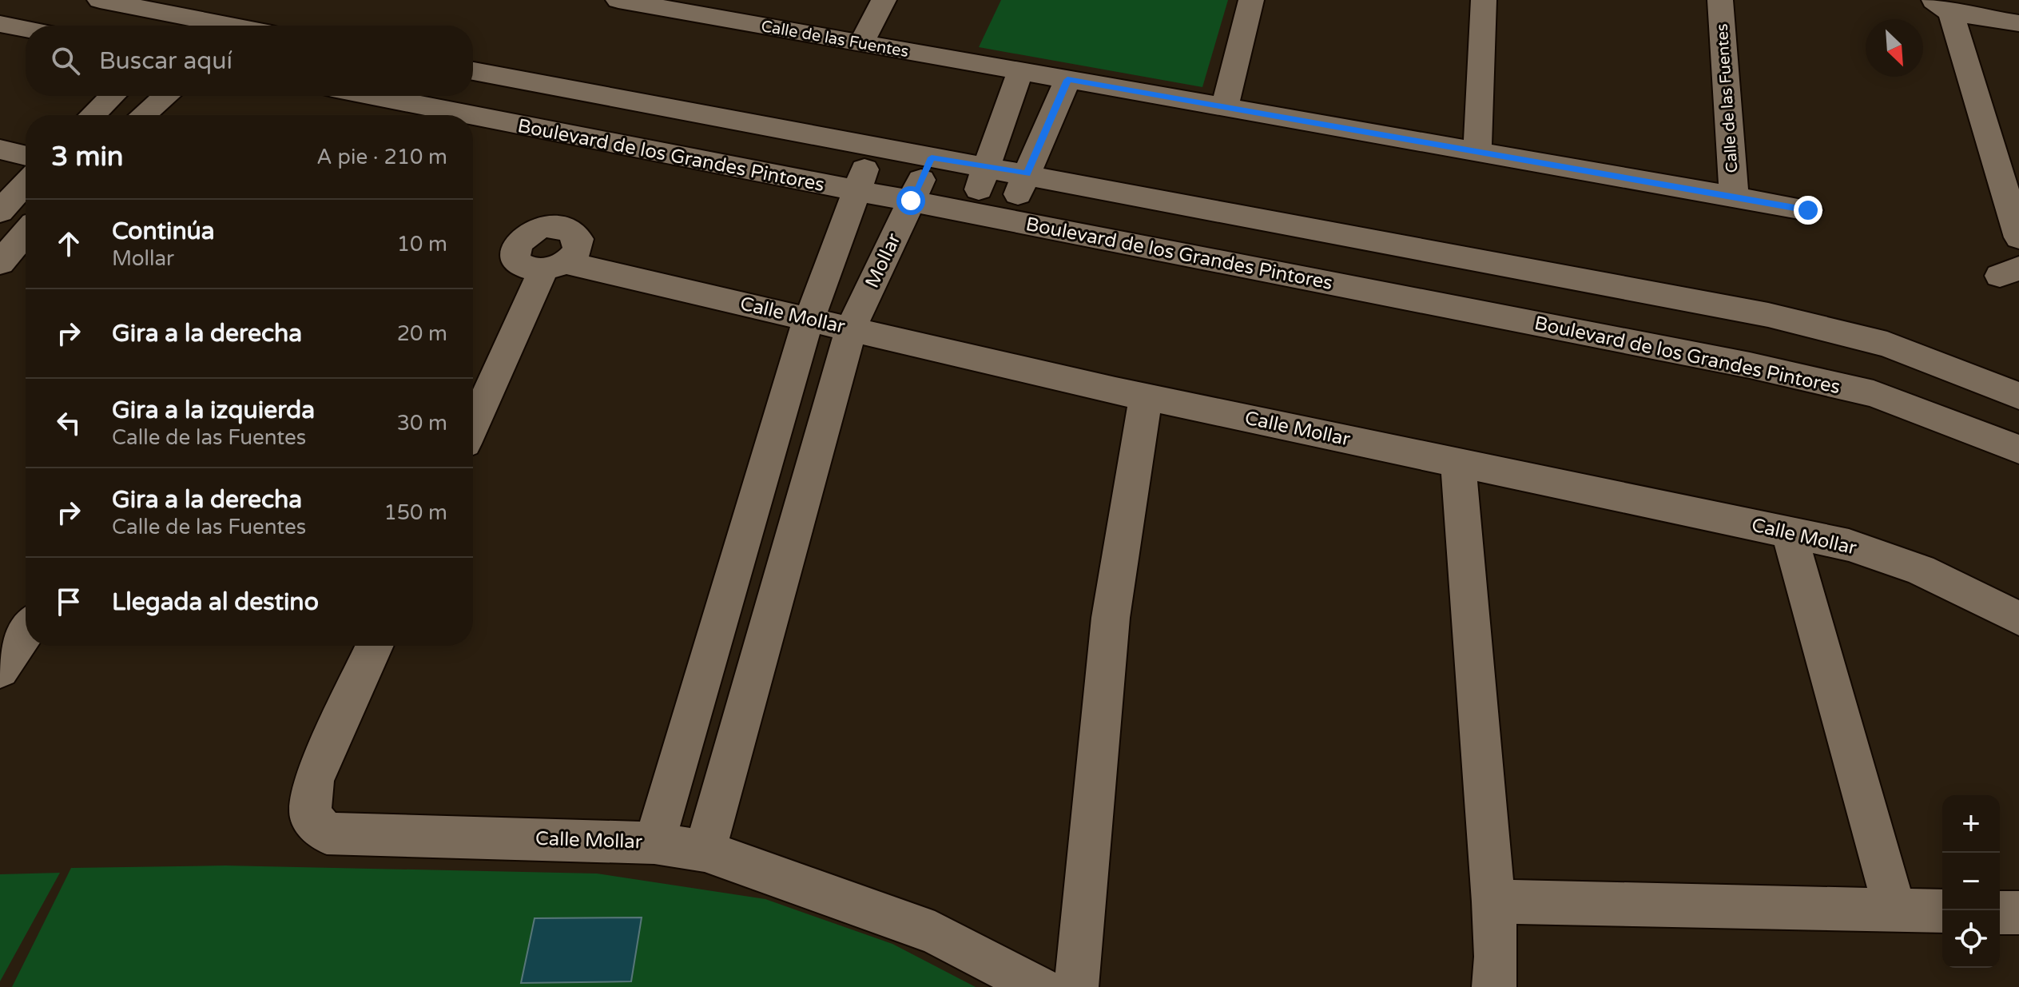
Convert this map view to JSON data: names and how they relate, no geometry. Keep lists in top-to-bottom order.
{
  "streets": {
    "street": [
      "Calle de las Fuentes",
      "Boulevard de los Grandes Pintores",
      "Mollar",
      "Calle Mollar"
    ]
  },
  "crossings": [
    ["Boulevard de los Grandes Pintores", "Mollar"],
    ["Mollar", "Calle Mollar"]
  ],
  "north": "bottom right",
  "page": {
    "search": "Buscar aquí",
    "heading": ["3 min", "A pie · 210 m"],
    "list": [
      ["Continúa", "Mollar", "10 m"],
      ["Gira a la derecha", "20 m"],
      ["Gira a la izquierda", "Calle de las Fuentes", "30 m"],
      ["Gira a la derecha", "Calle de las Fuentes", "150 m"],
      "Llegada al destino"
    ],
    "map_buttons": ["+", "−"]
  }
}
